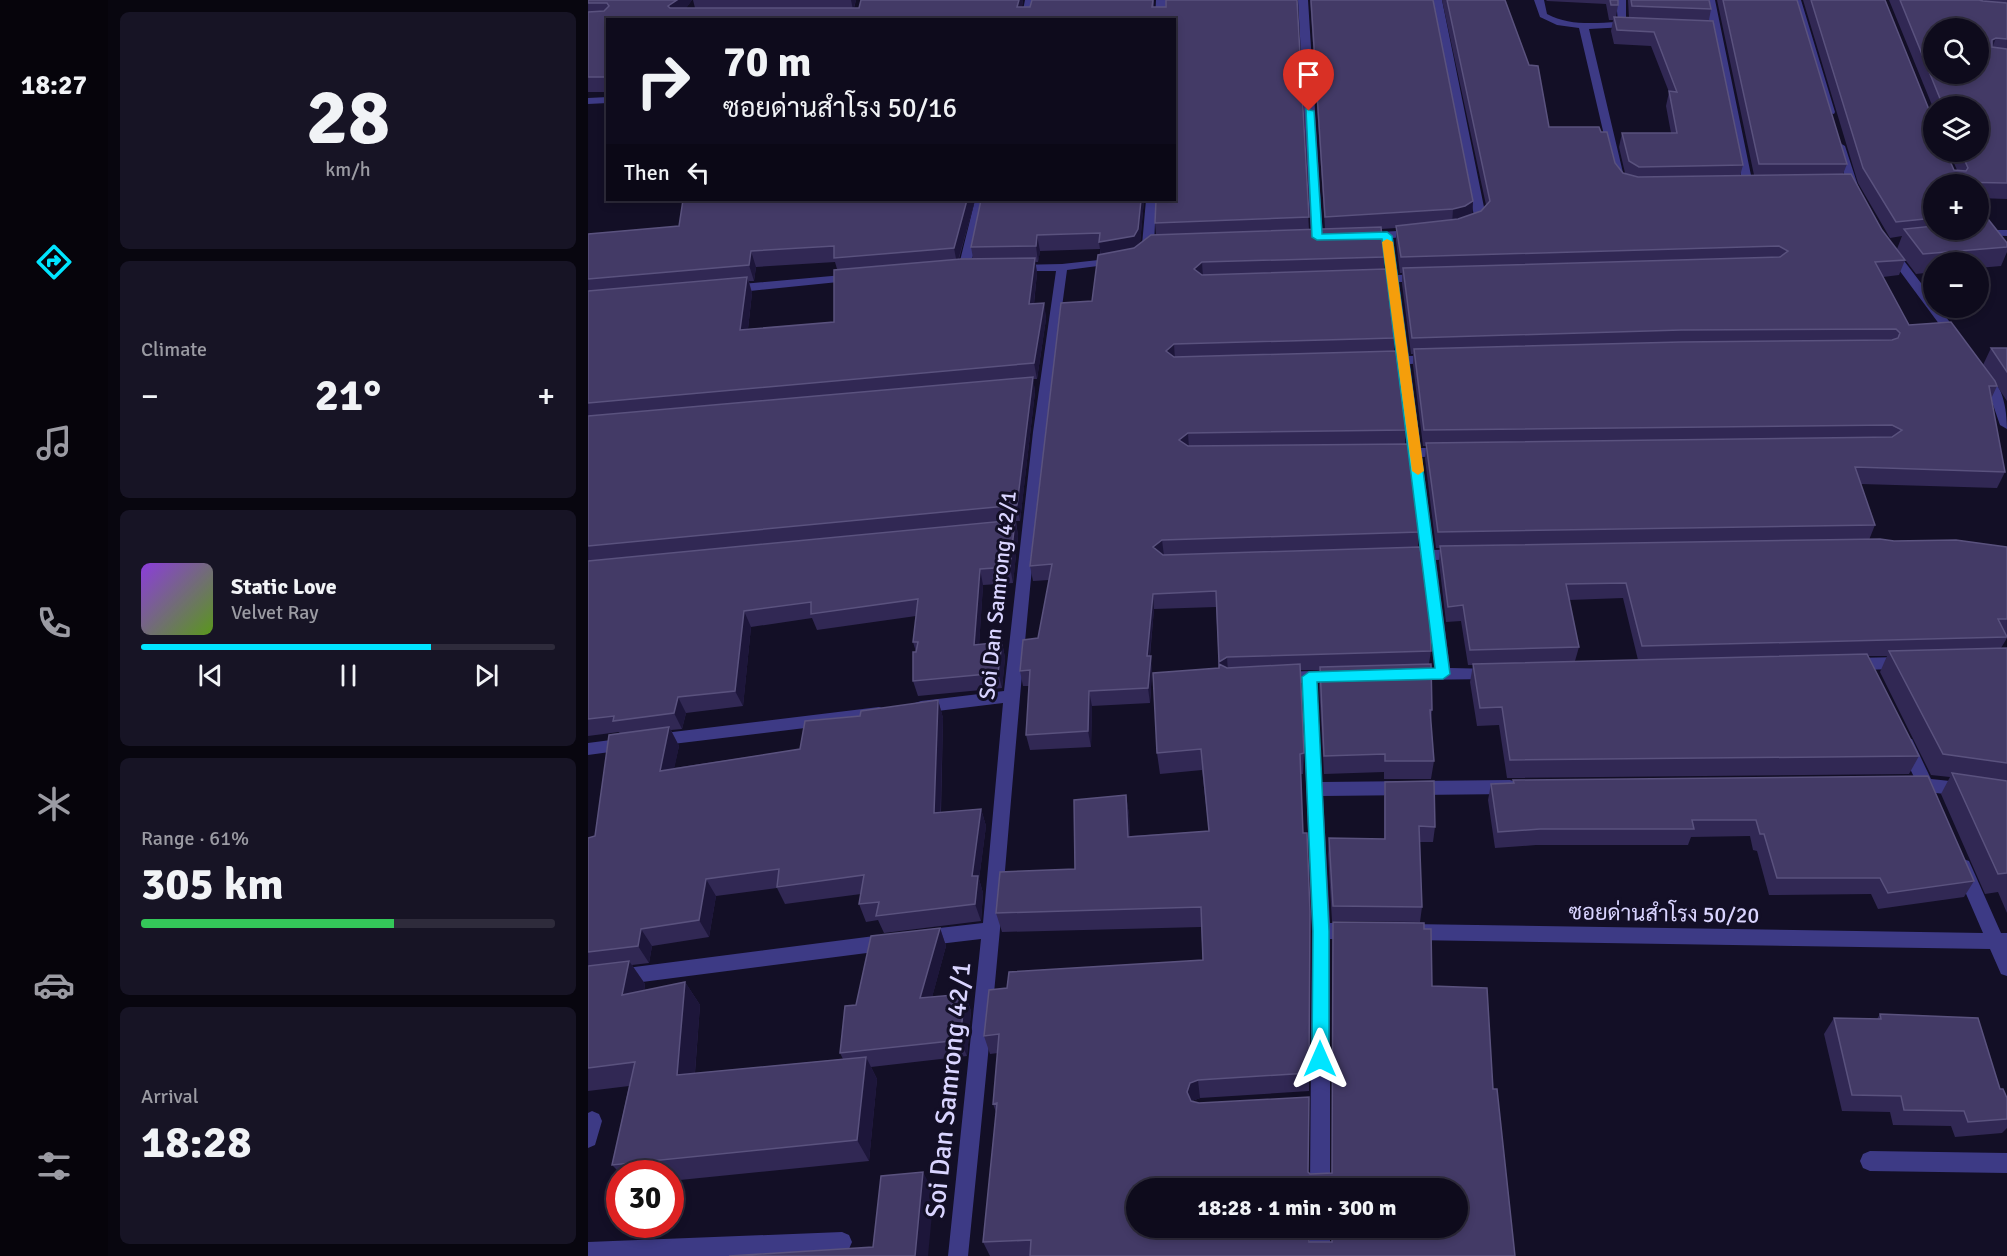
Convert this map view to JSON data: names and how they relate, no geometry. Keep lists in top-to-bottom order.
{
  "streets": {
    "street": ["Soi Dan Samrong 42/1", "ซอยด่านสำโรง 50/20"]
  },
  "page": {
    "tabs": "18:27",
    "tile": [
      ["28", "km/h"],
      "Climate",
      ["Range · 61%", "305 km"],
      ["Arrival", "18:28"]
    ],
    "map_buttons": ["+", "−"],
    "turn": ["70 m", "ซอยด่านสำโรง 50/16"],
    "then": "Then",
    "heat": ["−", "21°", "+"],
    "song": ["Static Love", "Velvet Ray"],
    "limit": "30",
    "trip": "18:28 · 1 min · 300 m"
  }
}
